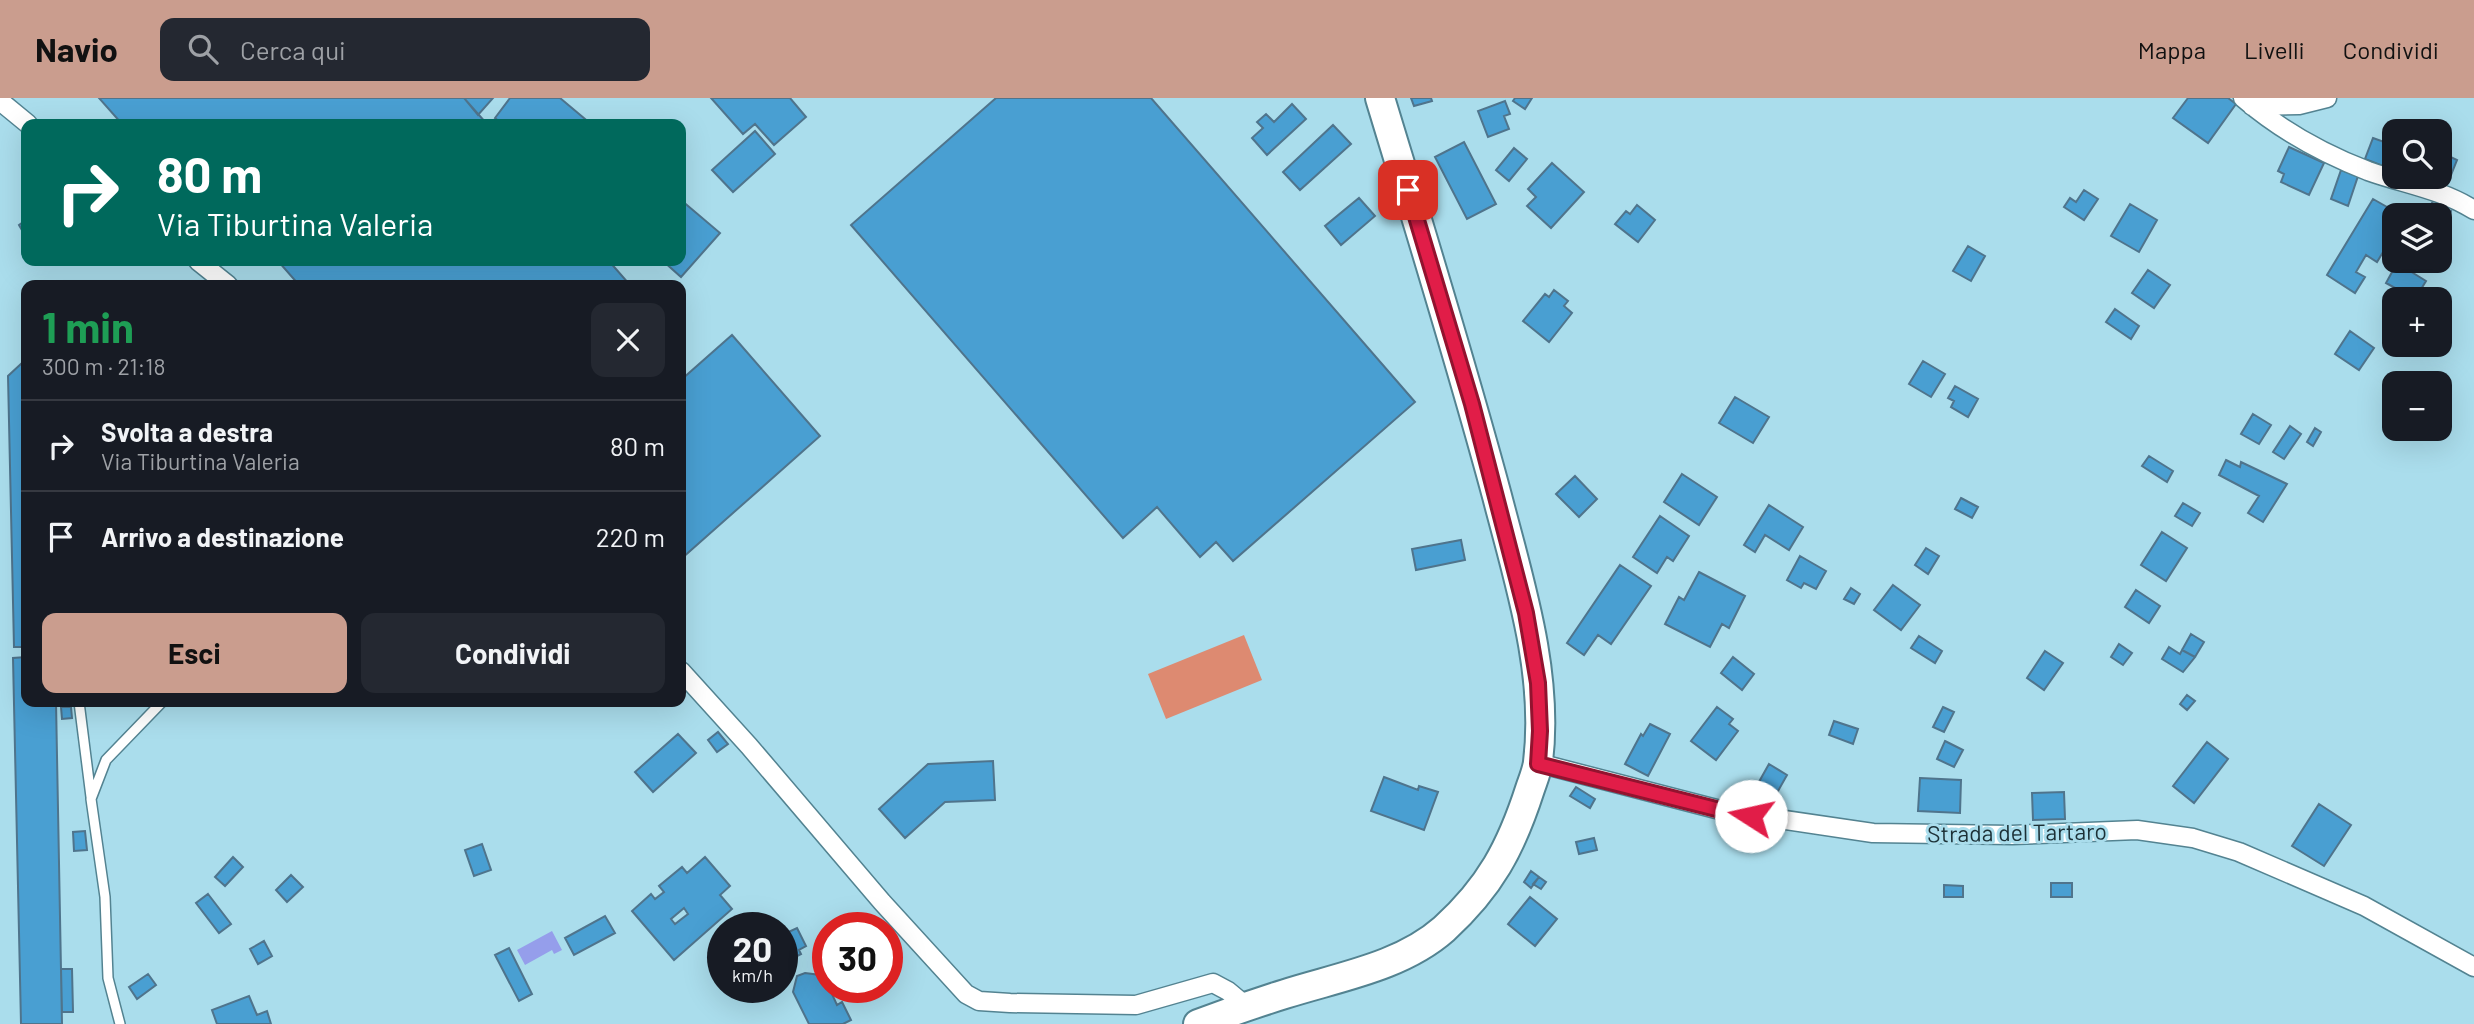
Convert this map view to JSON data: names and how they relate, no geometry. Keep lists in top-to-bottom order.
{
  "streets": {
    "street": ["Strada del Tartaro"]
  },
  "page": {
    "header": "Navio",
    "search": "Cerca qui",
    "nav": ["Mappa", "Livelli", "Condividi"],
    "map_buttons": ["+", "−"],
    "turn": ["80 m", "Via Tiburtina Valeria"],
    "heading": ["1 min", "300 m · 21:18"],
    "list": [
      {
        "name": "Svolta a destra",
        "note": "Via Tiburtina Valeria",
        "value": "80 m"
      },
      {
        "name": "Arrivo a destinazione",
        "value": "220 m"
      }
    ],
    "buttons": ["Esci", "Condividi"],
    "speed": "20 km/h",
    "limit": "30"
  }
}
